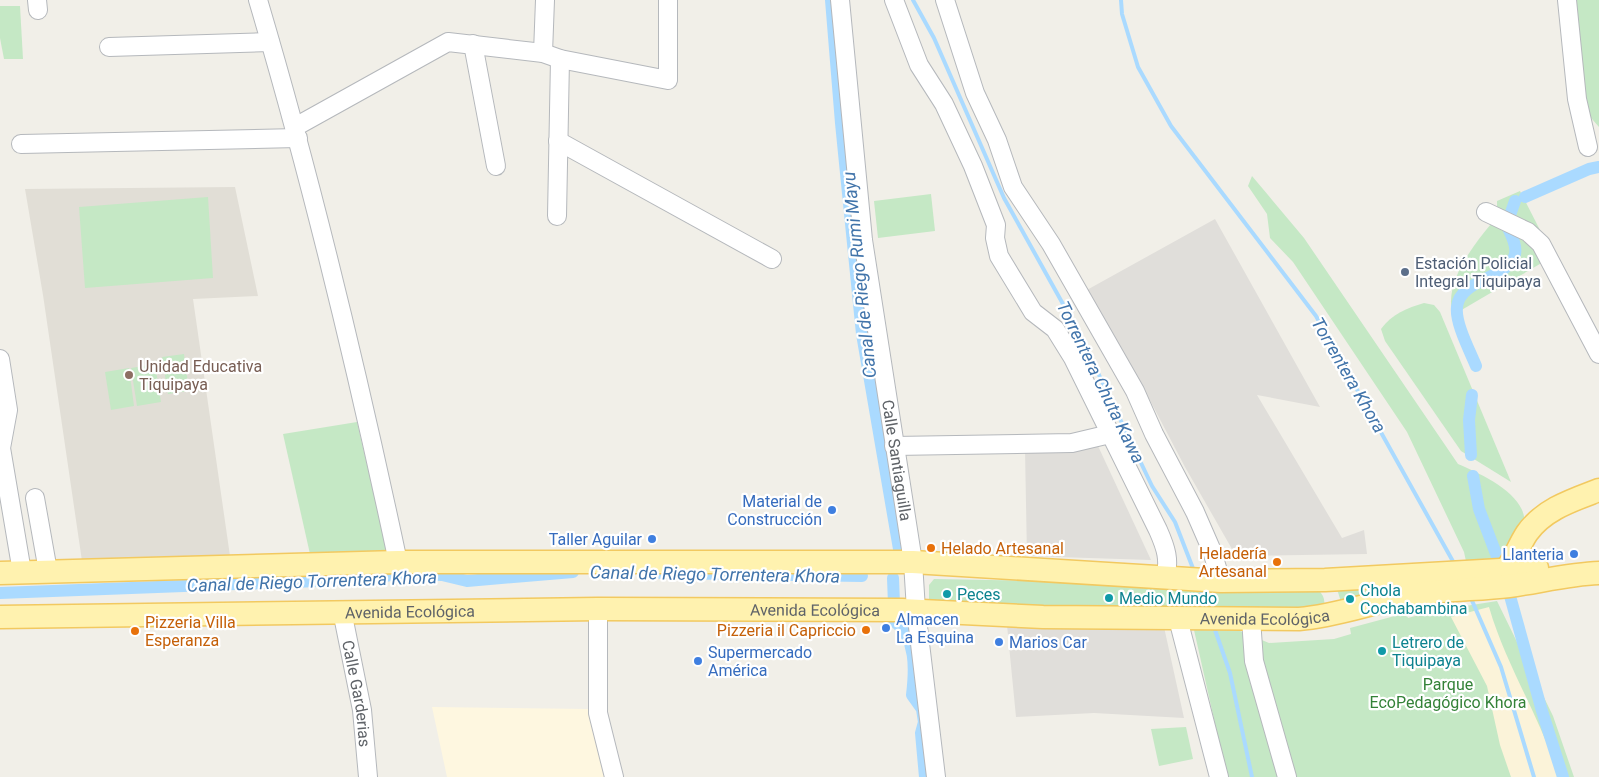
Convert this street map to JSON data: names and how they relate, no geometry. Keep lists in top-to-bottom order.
{
  "streets": {
    "main road": ["Avenida Ecológica"],
    "street": ["Calle Santiaguilla", "Calle Garderias"]
  },
  "crossings": [
    ["Calle Santiaguilla", "Avenida Ecológica"],
    ["Avenida Ecológica", "Calle Garderias"]
  ],
  "water": [
    "Canal de Riego Rumi Mayu",
    "Torrentera Khora",
    "Torrentera Chuta Kawa",
    "Canal de Riego Torrentera Khora"
  ],
  "parks": ["Parque EcoPedagógico Khora"],
  "places": [
    "Estación Policial Integral Tiquipaya",
    "Unidad Educativa Tiquipaya",
    "Material de Construcción",
    "Taller Aguilar",
    "Helado Artesanal",
    "Llanteria",
    "Heladería Artesanal",
    "Peces",
    "Medio Mundo",
    "Chola Cochabambina",
    "Almacen La Esquina",
    "Pizzeria il Capriccio",
    "Pizzeria Villa Esperanza",
    "Marios Car",
    "Letrero de Tiquipaya",
    "Supermercado América"
  ]
}
